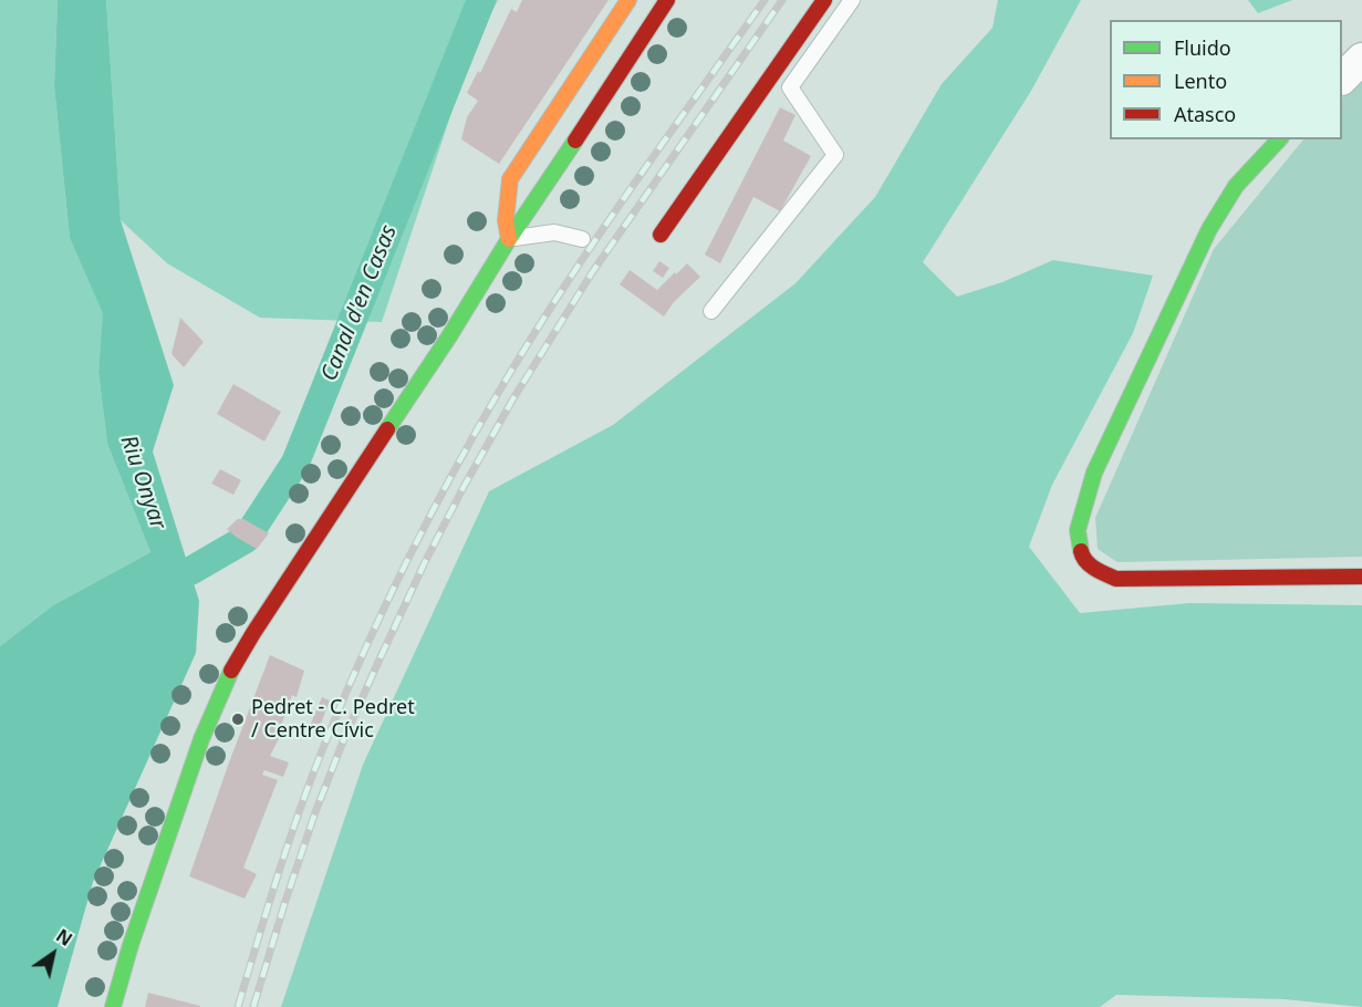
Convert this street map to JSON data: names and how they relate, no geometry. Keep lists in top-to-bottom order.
{
  "water": ["Canal d'en Casas", "Riu Onyar"],
  "places": ["Pedret - C. Pedret / Centre Cívic"],
  "legend": ["Fluido", "Lento", "Atasco"],
  "north": "top right"
}
